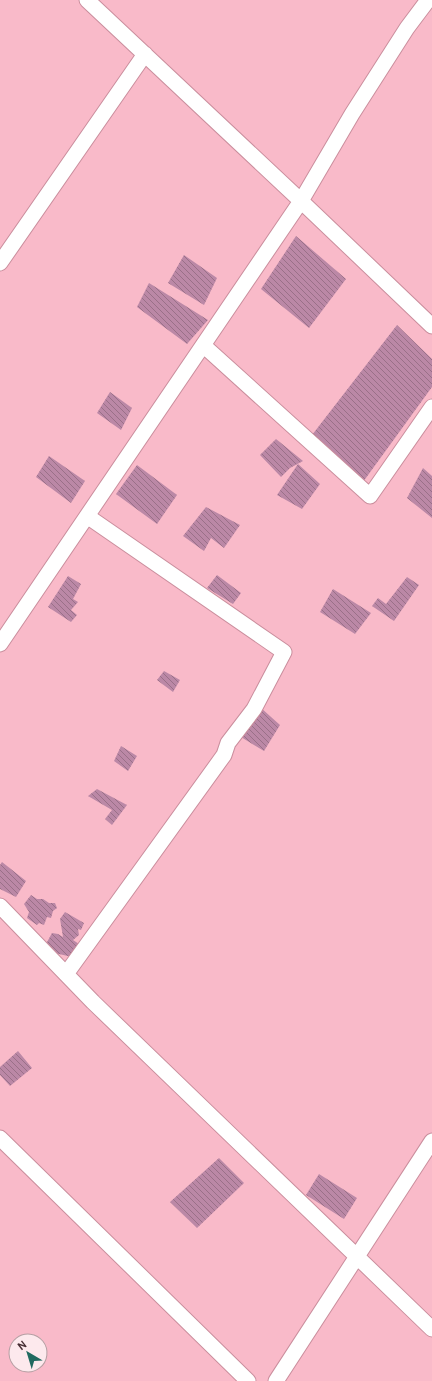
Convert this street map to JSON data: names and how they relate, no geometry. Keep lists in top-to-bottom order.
{
  "north": "top left"
}
